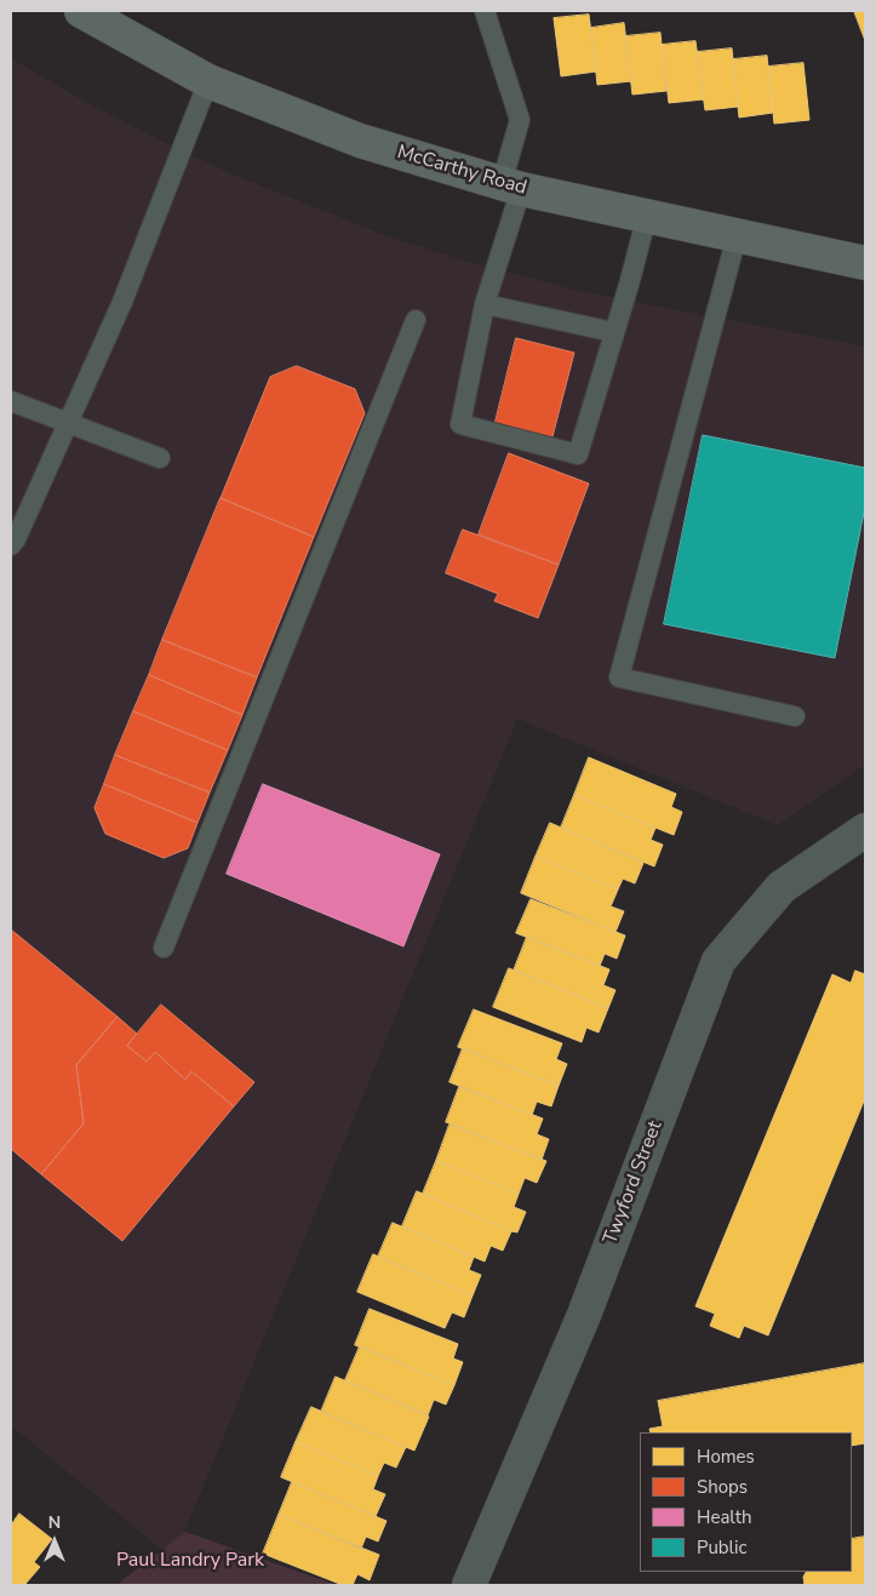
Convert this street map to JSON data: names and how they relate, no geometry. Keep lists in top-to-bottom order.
{
  "streets": {
    "street": ["McCarthy Road", "Twyford Street"]
  },
  "parks": ["Paul Landry Park"],
  "legend": [
    "Homes",
    "Shops",
    "Health",
    "Public"
  ],
  "north": "top"
}
